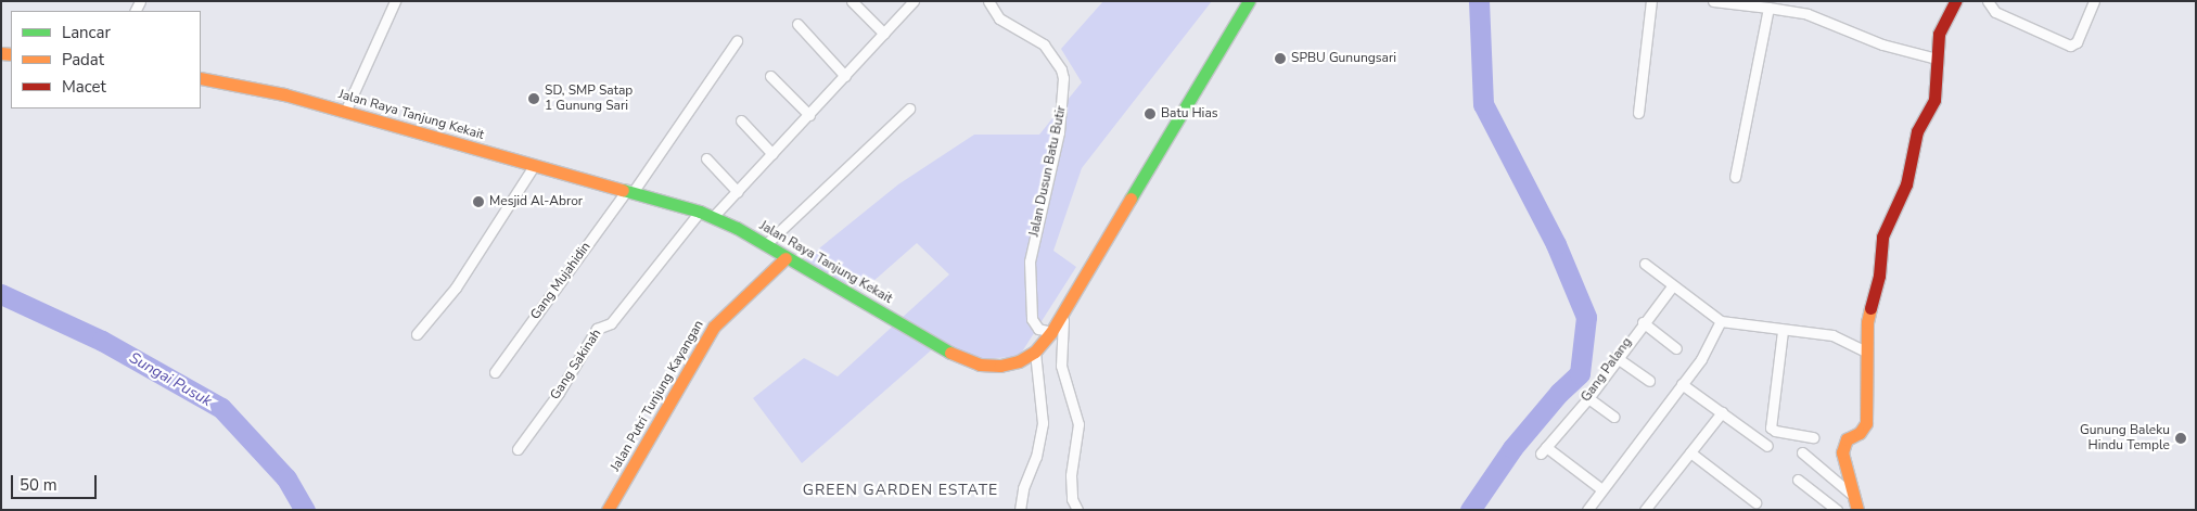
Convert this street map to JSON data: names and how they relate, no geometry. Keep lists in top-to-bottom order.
{
  "streets": {
    "main road": ["Jalan Raya Tanjung Kekait", "Jalan Putri Tunjung Kayangan"],
    "street": [
      "Jalan Dusun Batu Butir",
      "Gang Mujahidin",
      "Gang Sakinah",
      "Gang Palang"
    ]
  },
  "crossings": [
    ["Jalan Raya Tanjung Kekait", "Jalan Dusun Batu Butir"],
    ["Jalan Raya Tanjung Kekait", "Gang Mujahidin"],
    ["Jalan Raya Tanjung Kekait", "Gang Sakinah"],
    ["Jalan Raya Tanjung Kekait", "Jalan Putri Tunjung Kayangan"]
  ],
  "districts": ["GREEN GARDEN ESTATE"],
  "water": ["Sungai Pusuk"],
  "places": [
    "SPBU Gunungsari",
    "SD, SMP Satap 1 Gunung Sari",
    "Batu Hias",
    "Mesjid Al-Abror",
    "Gunung Baleku Hindu Temple"
  ],
  "legend": ["Lancar", "Padat", "Macet"],
  "scale_bar": "50 m"
}
